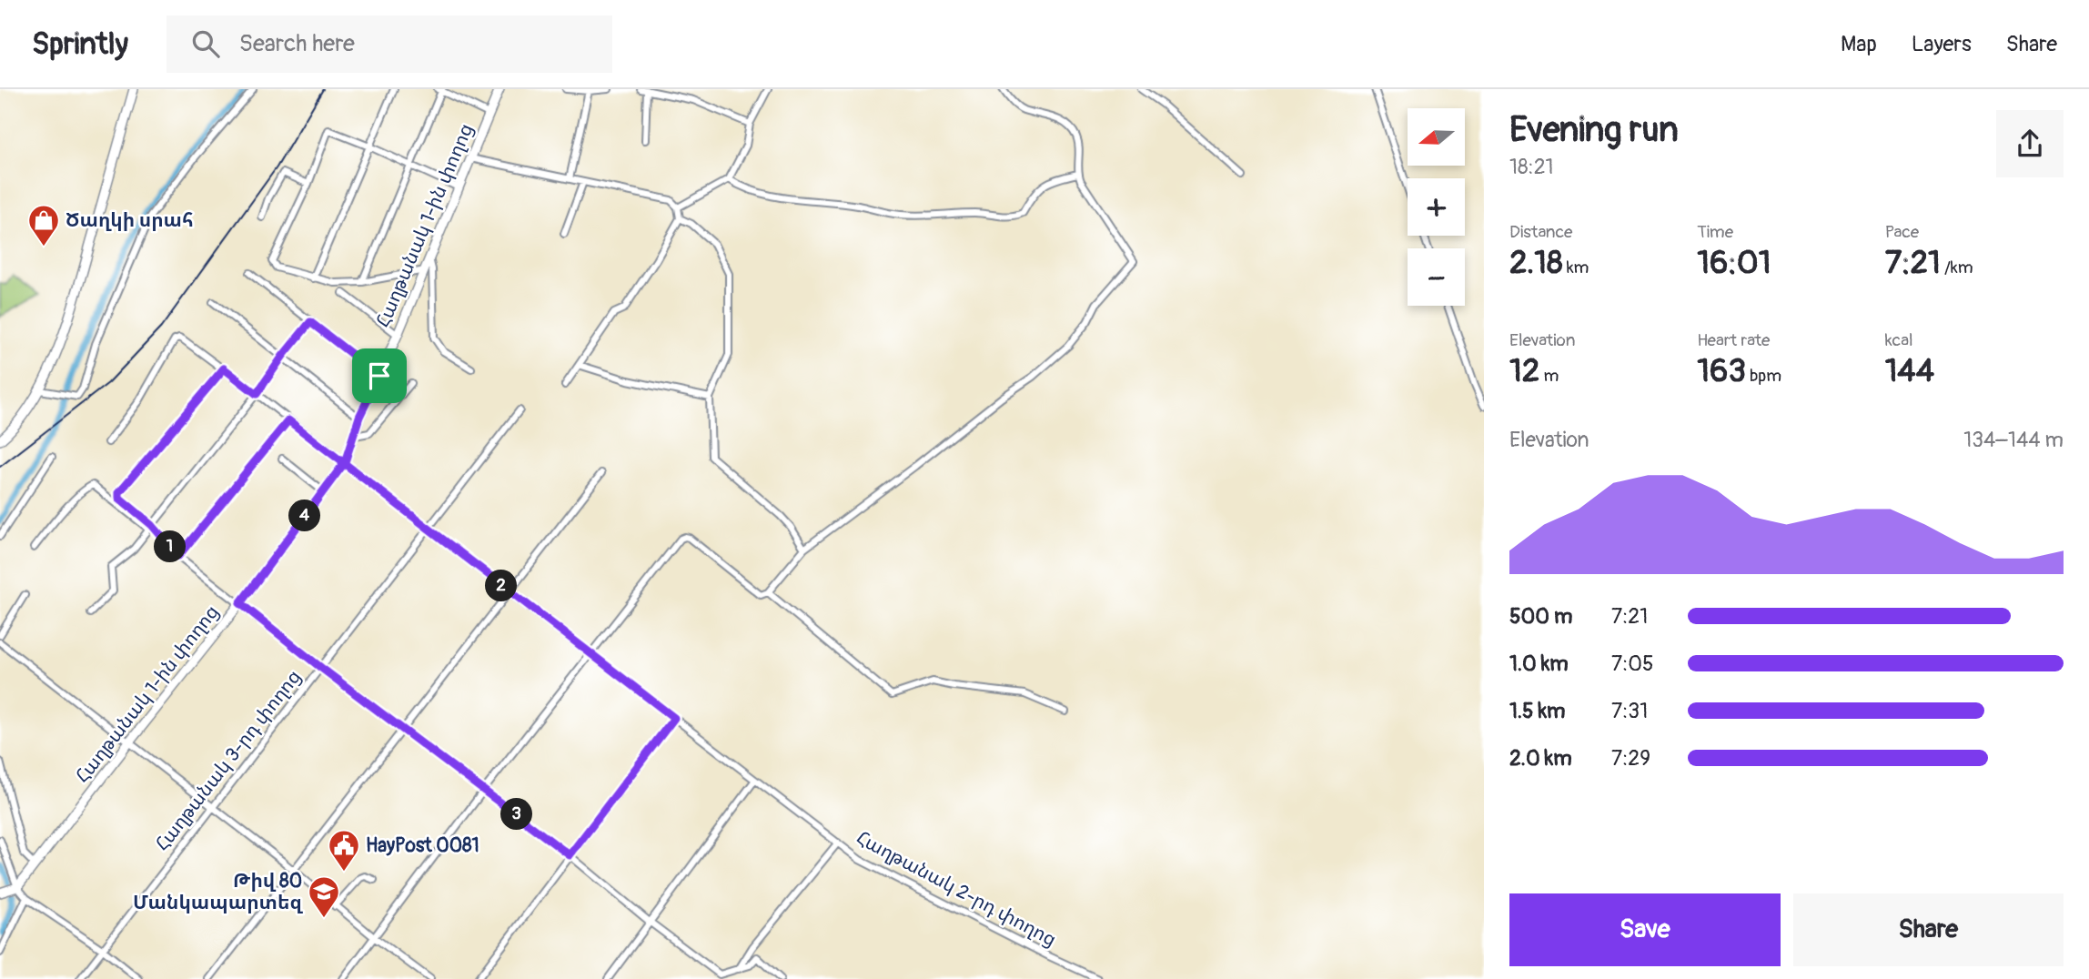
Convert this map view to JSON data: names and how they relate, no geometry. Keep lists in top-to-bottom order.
{
  "streets": {
    "main road": ["Հաղթանակ 1-ին փողոց"],
    "street": ["Հաղթանակ 3-րդ փողոց", "Հաղթանակ 2-րդ փողոց"]
  },
  "crossings": [
    ["Հաղթանակ 1-ին փողոց", "Հաղթանակ 2-րդ փողոց"],
    ["Հաղթանակ 3-րդ փողոց", "Հաղթանակ 2-րդ փողոց"]
  ],
  "places": {
    "shop": ["Ծաղկի սրահ"],
    "public building": ["HayPost 0081"],
    "school or university": ["Թիվ 80 Մանկապարտեզ"]
  },
  "north": "left",
  "page": {
    "header": "Sprintly",
    "search": "Search here",
    "nav": ["Map", "Layers", "Share"],
    "heading": ["Evening run", "18:21"],
    "map_buttons": ["+", "−"],
    "stats": [
      ["Distance", "2.18 km"],
      ["Time", "16:01"],
      ["Pace", "7:21 /km"],
      ["Elevation", "12 m"],
      ["Heart rate", "163 bpm"],
      ["kcal", "144"]
    ],
    "chart": ["Elevation", "134–144 m"],
    "pins": [
      "4",
      "1",
      "2",
      "3"
    ],
    "list": [
      {
        "name": "500 m",
        "note": "7:21"
      },
      {
        "name": "1.0 km",
        "note": "7:05"
      },
      {
        "name": "1.5 km",
        "note": "7:31"
      },
      {
        "name": "2.0 km",
        "note": "7:29"
      }
    ],
    "buttons": ["Save", "Share"]
  }
}
